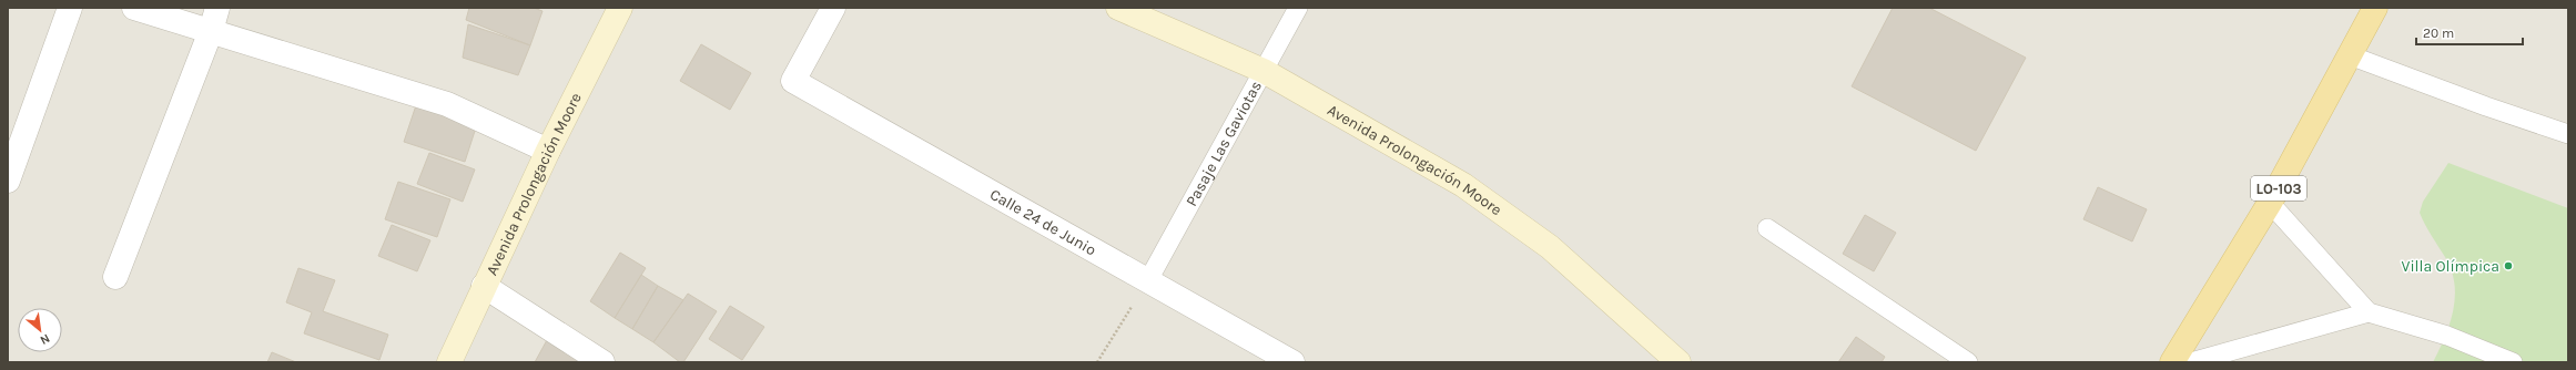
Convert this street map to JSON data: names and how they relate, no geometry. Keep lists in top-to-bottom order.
{
  "streets": {
    "main road": ["LO-103"],
    "street": ["Avenida Prolongación Moore", "Calle 24 de Junio"],
    "lane": ["Pasaje Las Gaviotas"]
  },
  "crossings": [
    ["Pasaje Las Gaviotas", "Avenida Prolongación Moore"],
    ["Pasaje Las Gaviotas", "Calle 24 de Junio"]
  ],
  "places": ["Villa Olímpica"],
  "scale_bar": "20 m",
  "north": "bottom right"
}
